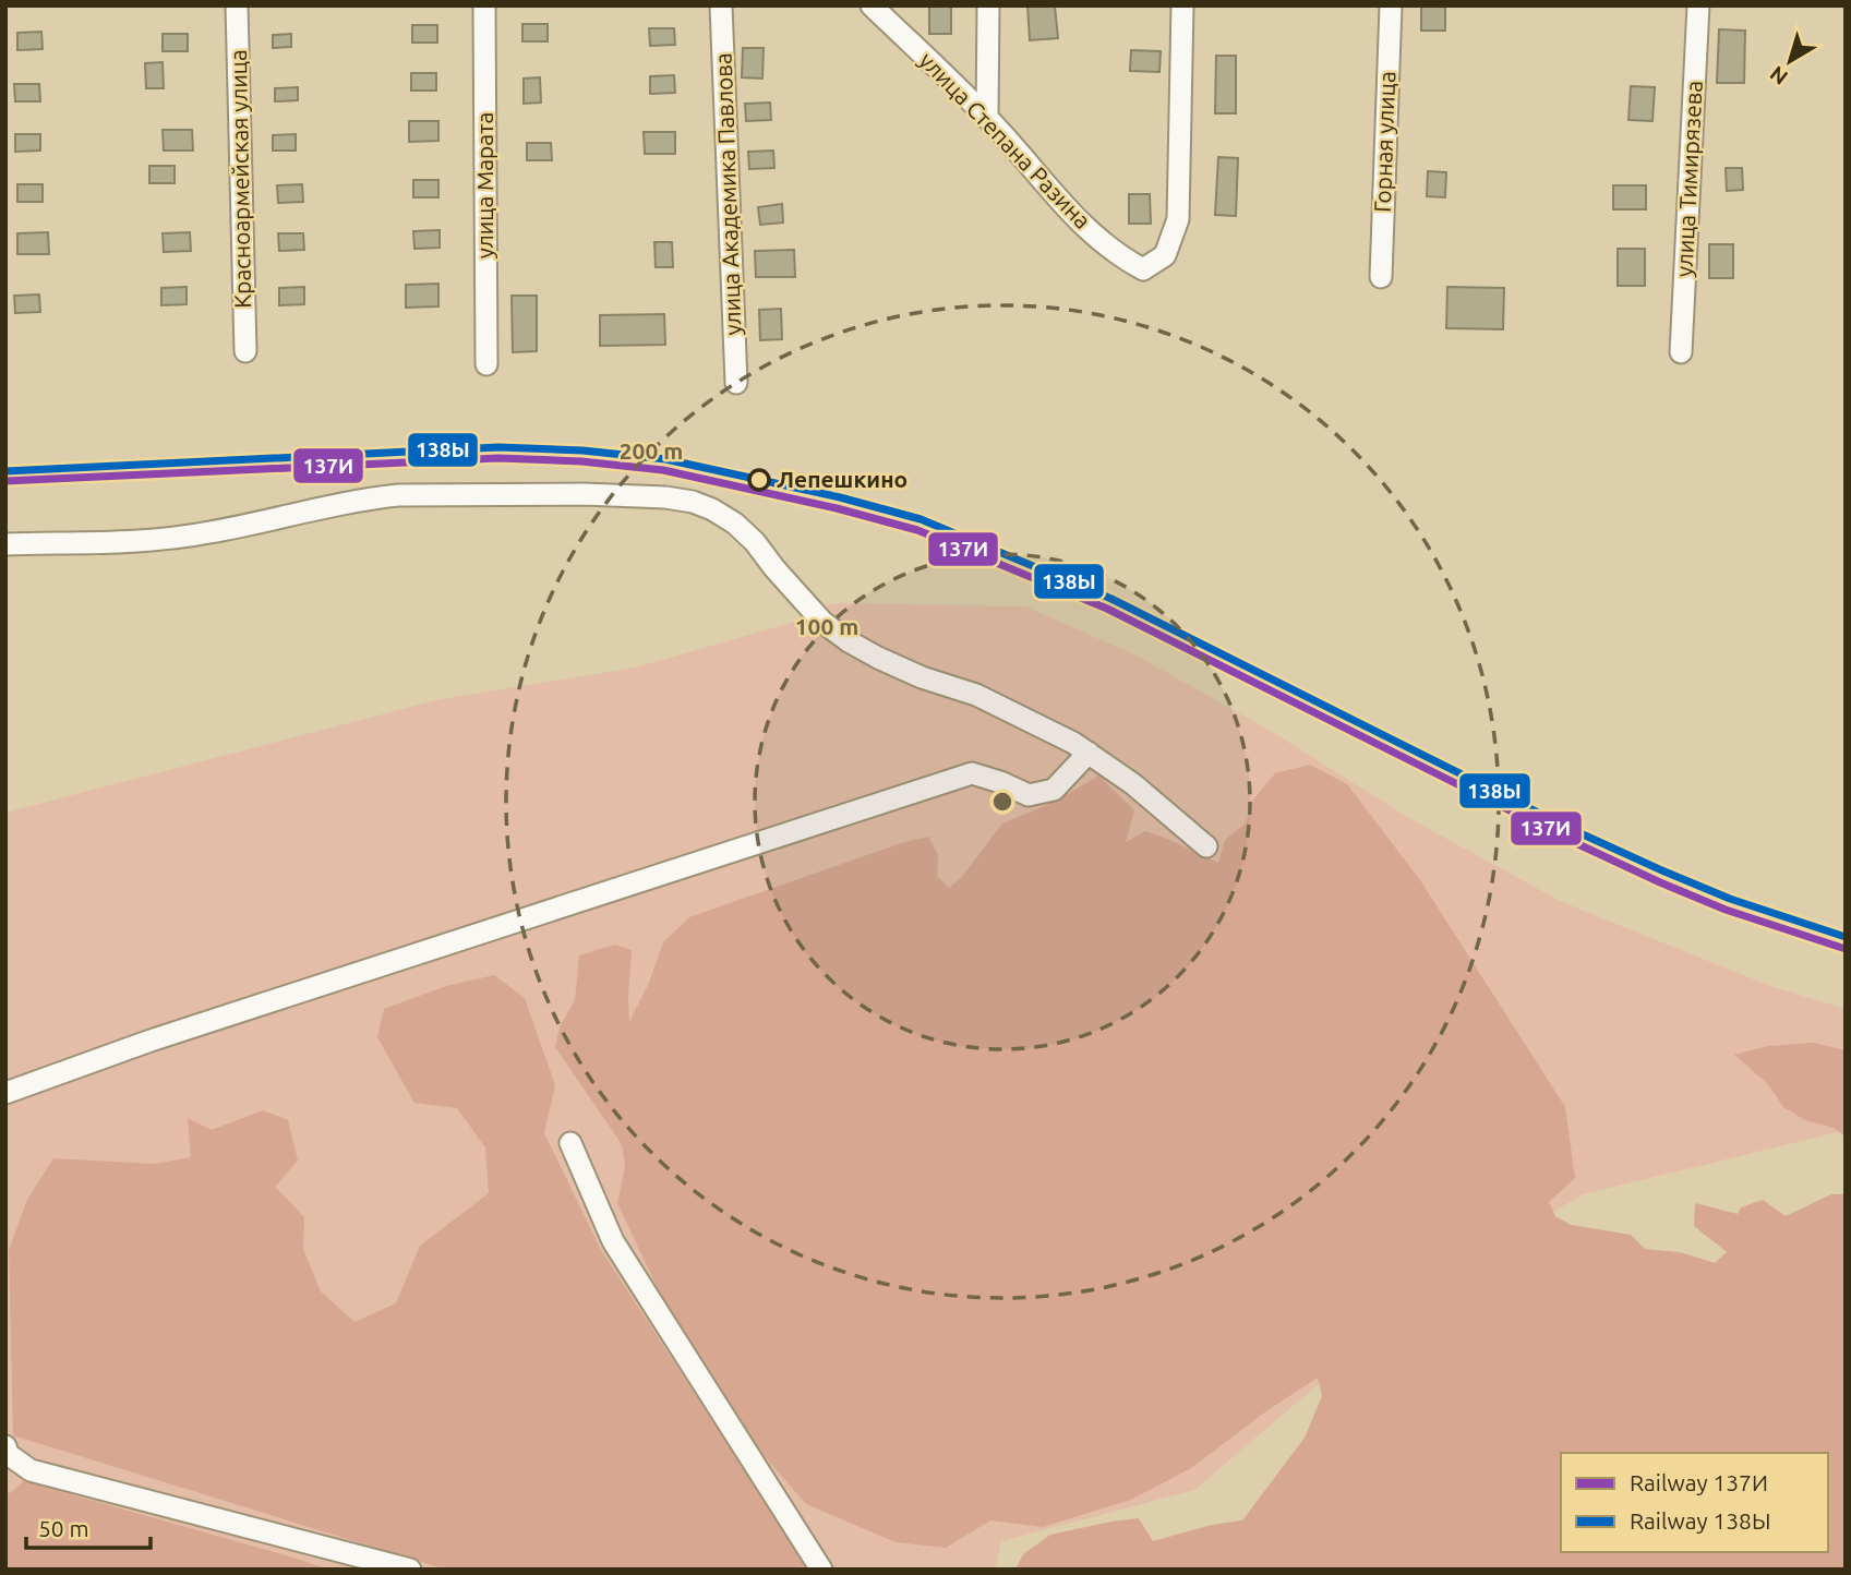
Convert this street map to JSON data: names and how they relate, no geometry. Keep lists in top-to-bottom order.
{
  "streets": {
    "street": [
      "улица Степана Разина",
      "Горная улица",
      "Красноармейская улица",
      "улица Тимирязева",
      "улица Марата",
      "улица Академика Павлова"
    ]
  },
  "places": ["Лепешкино"],
  "lines": ["rail line 138Ы", "rail line 137И"],
  "legend": ["Railway 137И", "Railway 138Ы"],
  "scale_bar": "50 m",
  "north": "bottom left",
  "rings": ["200 m", "100 m"]
}
